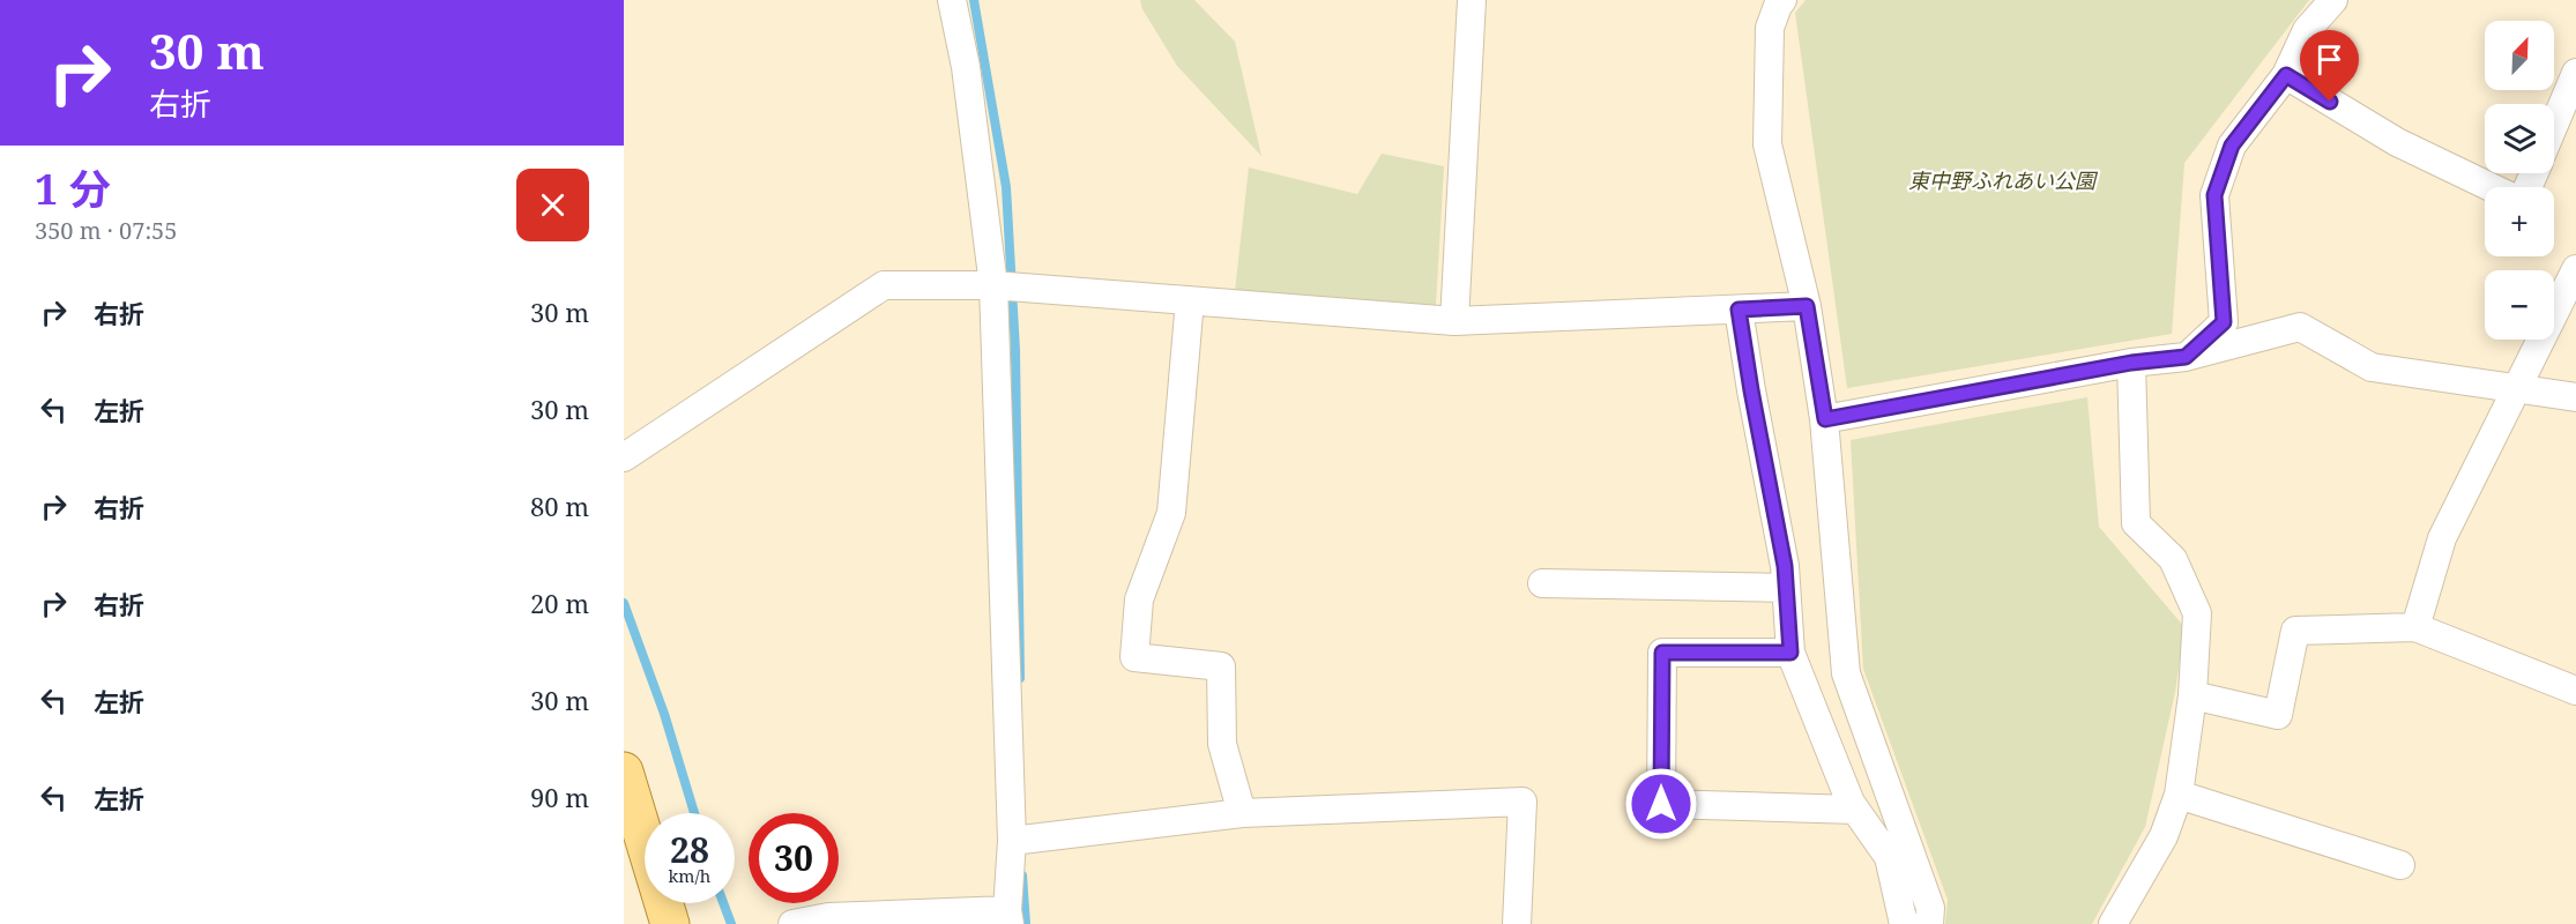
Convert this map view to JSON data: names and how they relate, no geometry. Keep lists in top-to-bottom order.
{
  "parks": ["東中野ふれあい公園"],
  "north": "top right",
  "page": {
    "turn": ["30 m", "右折"],
    "map_buttons": ["+", "−"],
    "heading": ["1 分", "350 m · 07:55"],
    "list": [
      {
        "name": "右折",
        "value": "30 m"
      },
      {
        "name": "左折",
        "value": "30 m"
      },
      {
        "name": "右折",
        "value": "80 m"
      },
      {
        "name": "右折",
        "value": "20 m"
      },
      {
        "name": "左折",
        "value": "30 m"
      },
      {
        "name": "左折",
        "value": "90 m"
      }
    ],
    "speed": "28 km/h",
    "limit": "30"
  }
}
